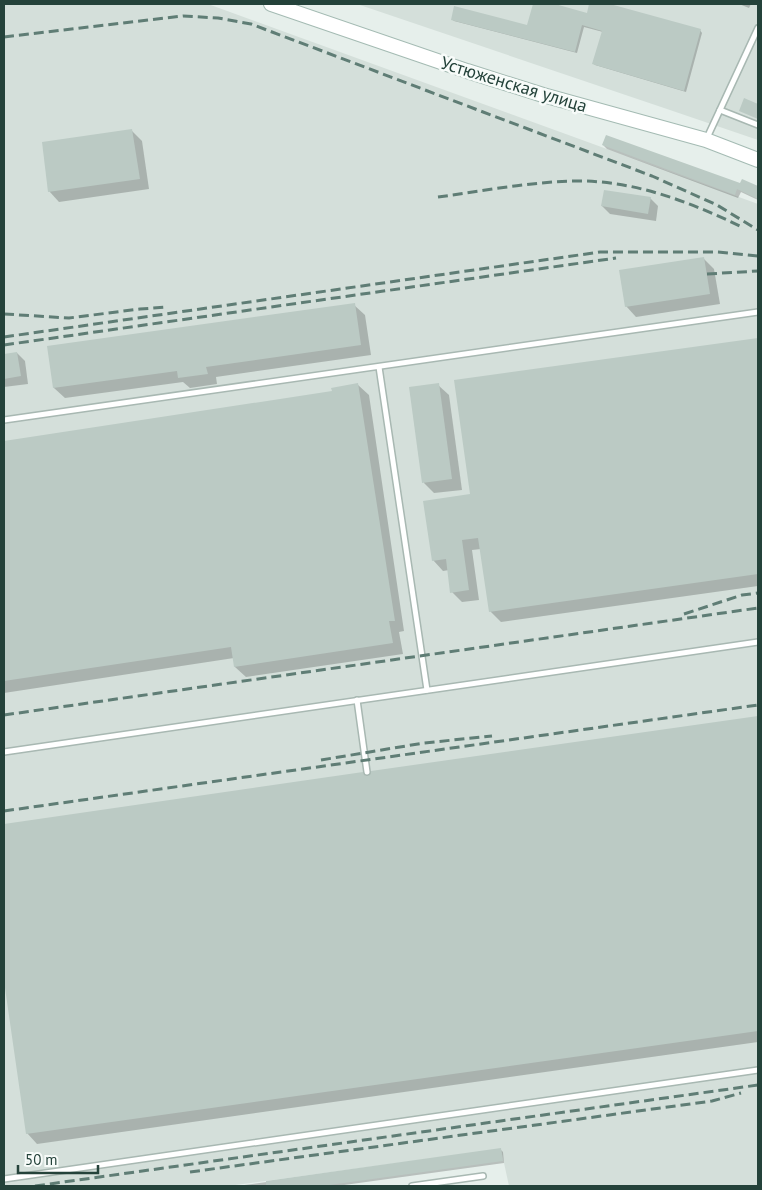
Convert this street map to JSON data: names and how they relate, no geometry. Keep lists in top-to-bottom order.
{
  "streets": {
    "main road": ["Устюженская улица"]
  },
  "scale_bar": "50 m"
}
